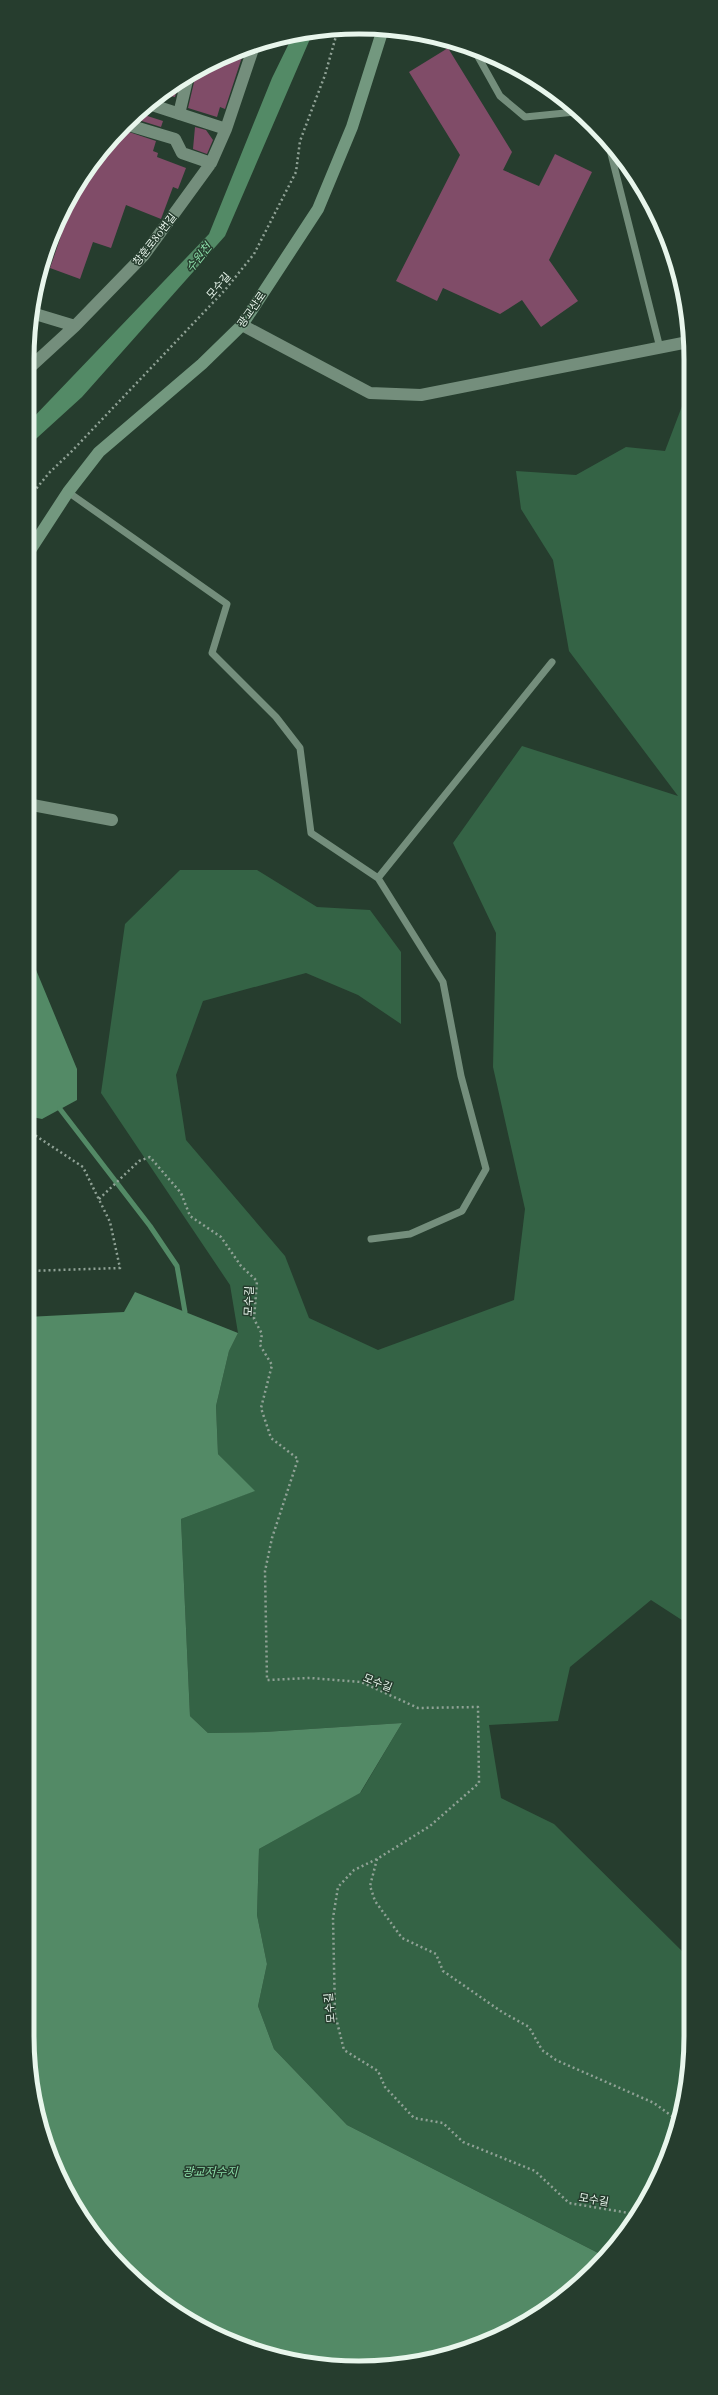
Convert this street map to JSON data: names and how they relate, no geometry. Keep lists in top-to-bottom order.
{
  "streets": {
    "street": ["창훈로80번길", "광교산로"],
    "path": ["모수길"]
  },
  "water": ["수원천", "광교저수지"]
}
